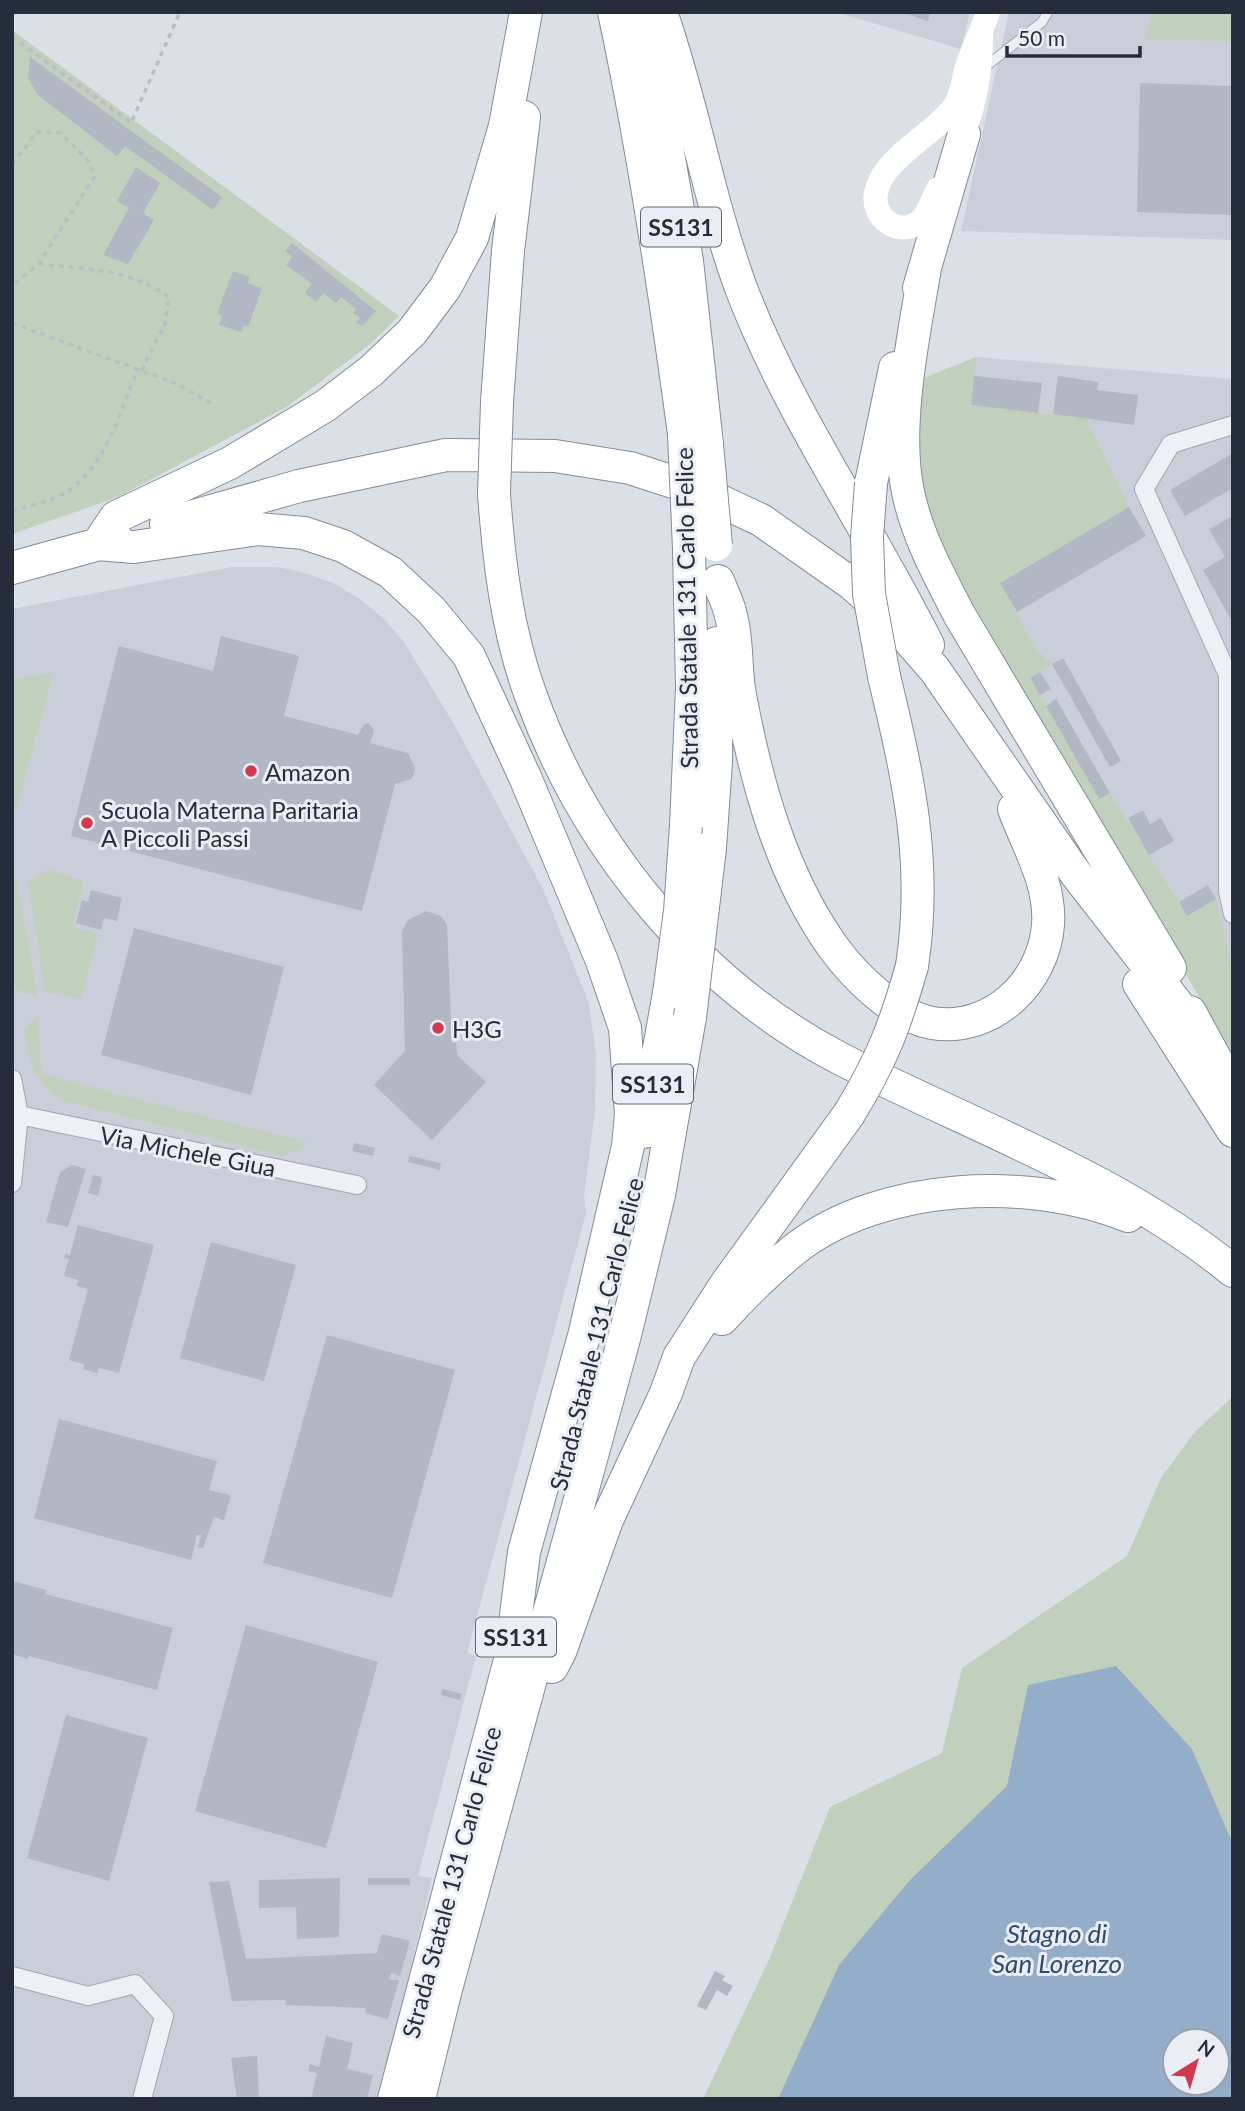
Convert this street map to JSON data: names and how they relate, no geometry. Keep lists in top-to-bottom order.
{
  "streets": {
    "highway": ["SS131", "Strada Statale 131 Carlo Felice"],
    "street": ["Via Michele Giua"]
  },
  "water": ["Stagno di San Lorenzo"],
  "places": ["Amazon", "Scuola Materna Paritaria A Piccoli Passi", "H3G"],
  "scale_bar": "50 m",
  "north": "top right"
}
